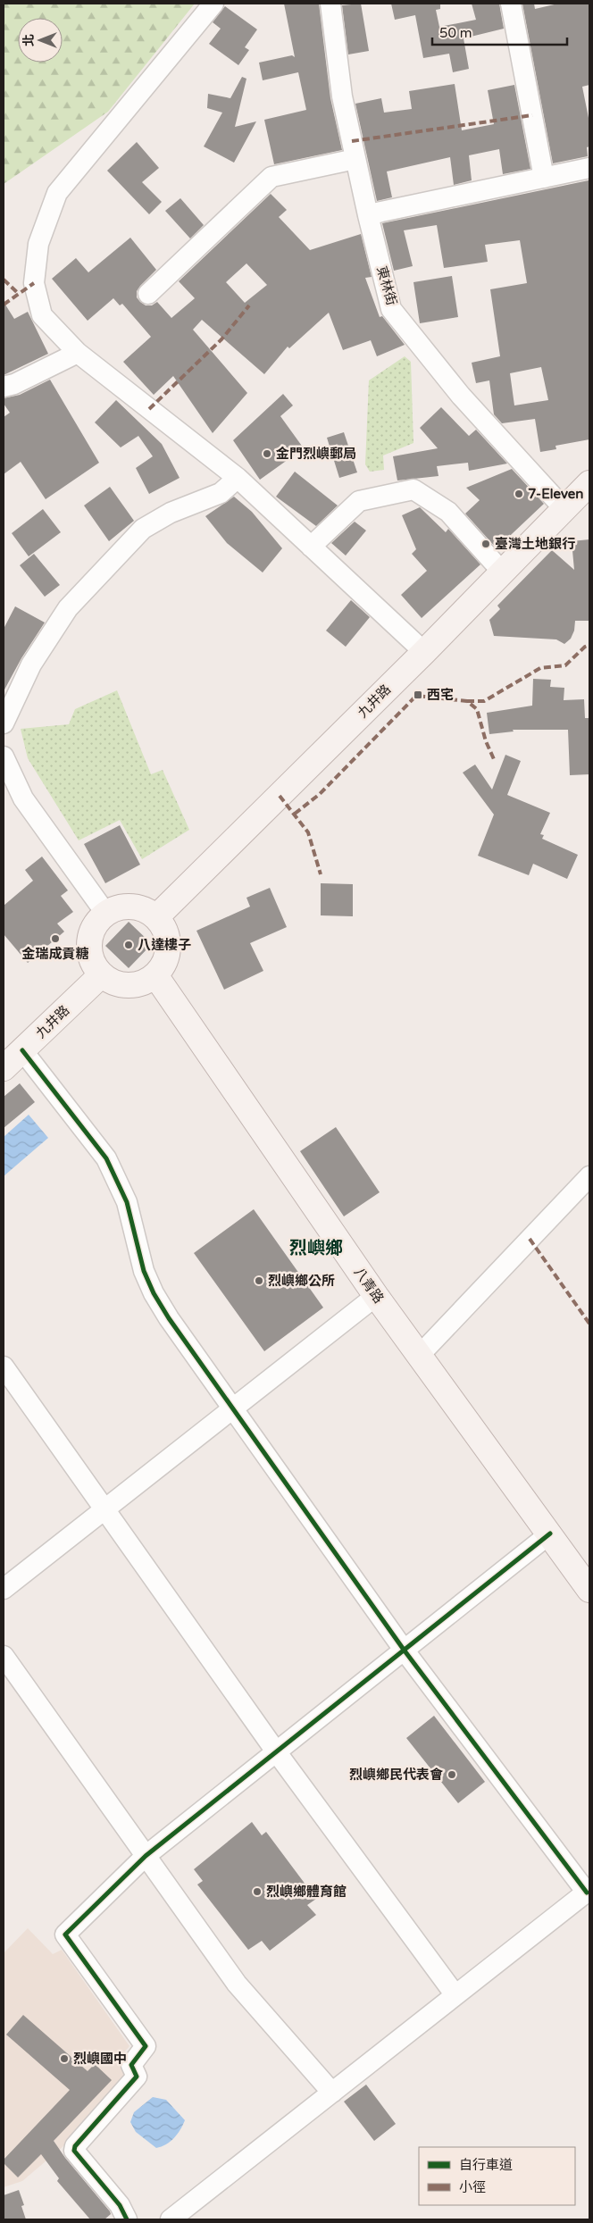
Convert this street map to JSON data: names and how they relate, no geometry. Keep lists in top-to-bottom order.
{
  "streets": {
    "main road": ["九井路", "八青路"],
    "street": ["東林街"]
  },
  "crossings": [
    ["東林街", "九井路"],
    ["九井路", "八青路"]
  ],
  "districts": ["烈嶼鄉"],
  "places": {
    "other": [
      "金門烈嶼郵局",
      "7-Eleven",
      "臺灣土地銀行",
      "金瑞成貢糖",
      "八達樓子",
      "烈嶼鄉公所",
      "烈嶼鄉民代表會",
      "烈嶼鄉體育館",
      "烈嶼國中"
    ],
    "transit": ["西宅"]
  },
  "legend": ["自行車道", "小徑"],
  "scale_bar": "50 m",
  "north": "left"
}
